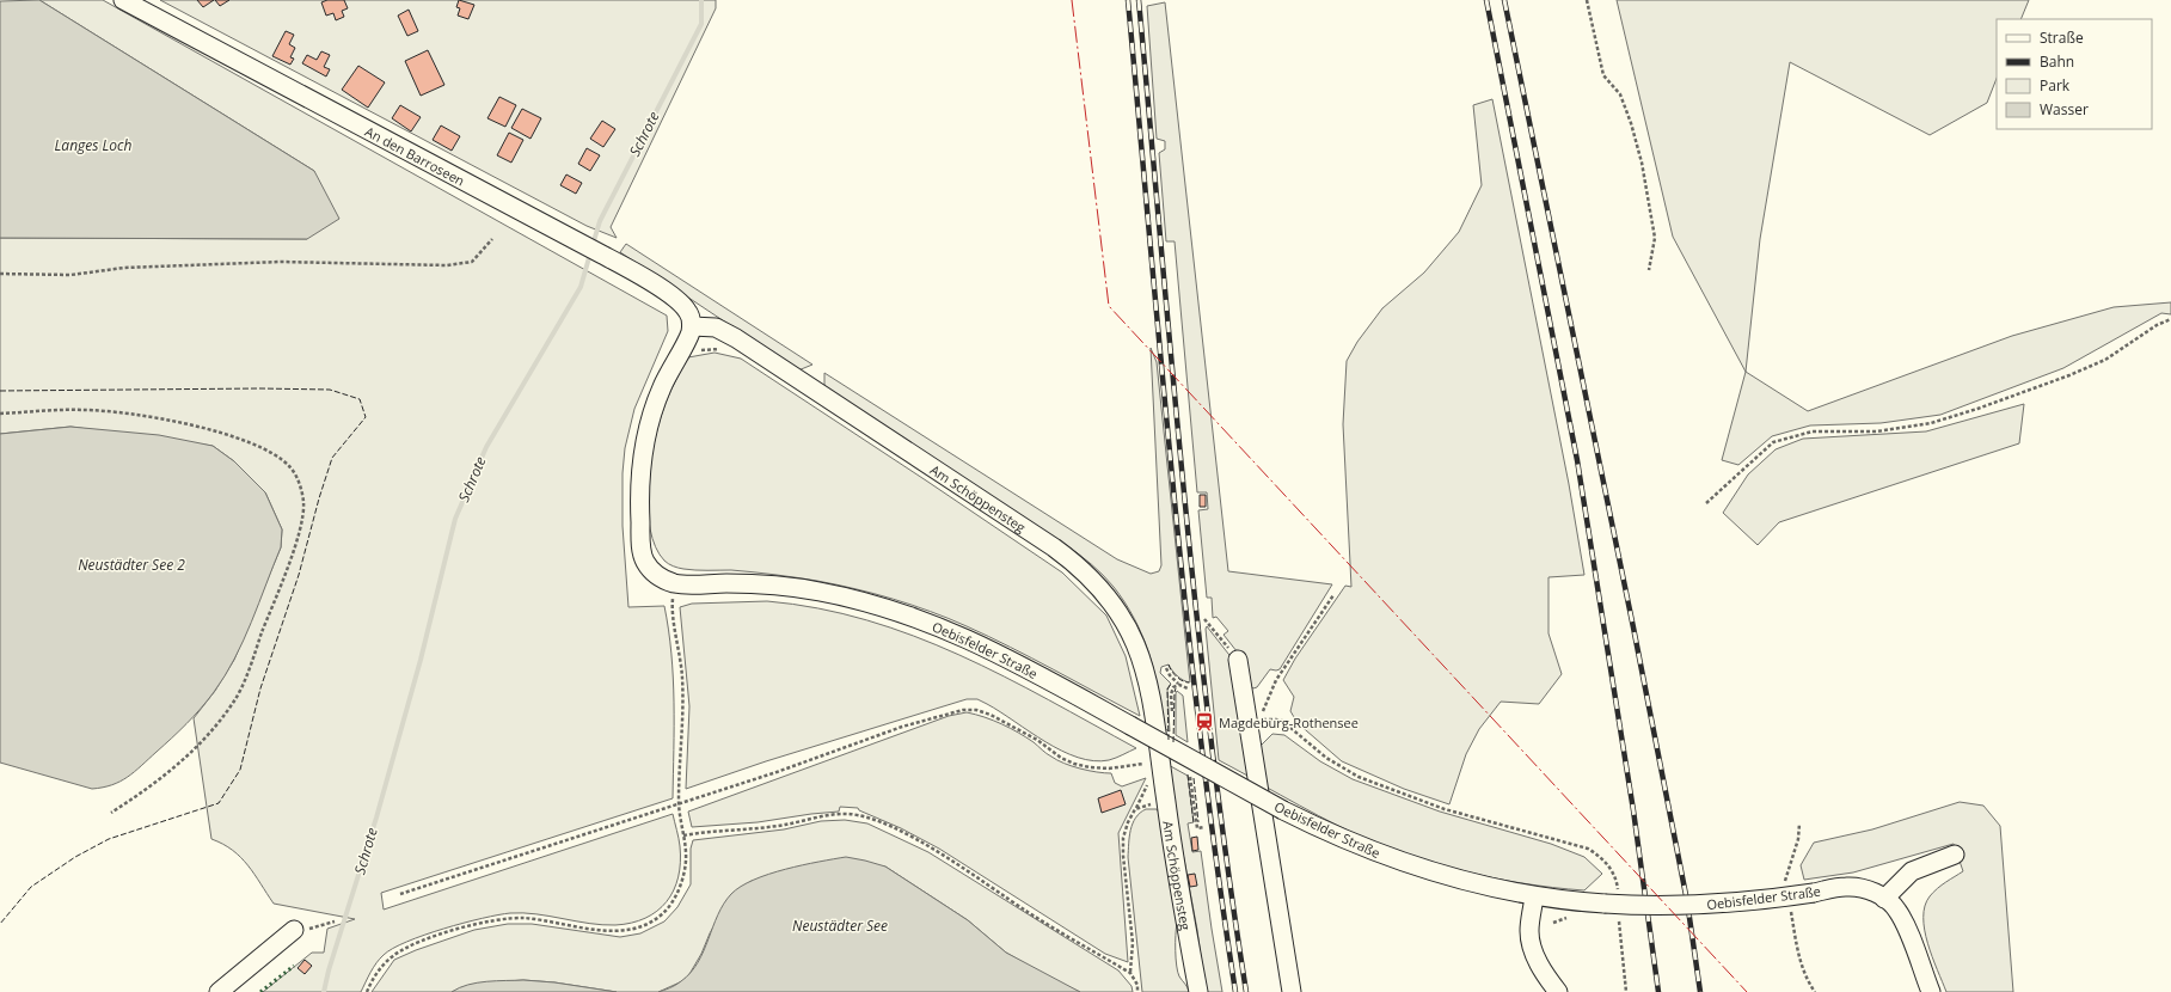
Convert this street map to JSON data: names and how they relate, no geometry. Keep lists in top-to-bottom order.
{
  "streets": {
    "street": ["An den Barroseen", "Am Schöppensteg", "Oebisfelder Straße"]
  },
  "crossings": [
    ["An den Barroseen", "Am Schöppensteg"],
    ["An den Barroseen", "Oebisfelder Straße"],
    ["Am Schöppensteg", "Oebisfelder Straße"]
  ],
  "water": [
    "Schrote",
    "Langes Loch",
    "Neustädter See 2",
    "Neustädter See"
  ],
  "places": {
    "station": ["Magdeburg-Rothensee"]
  },
  "legend": [
    "Straße",
    "Bahn",
    "Park",
    "Wasser"
  ]
}
